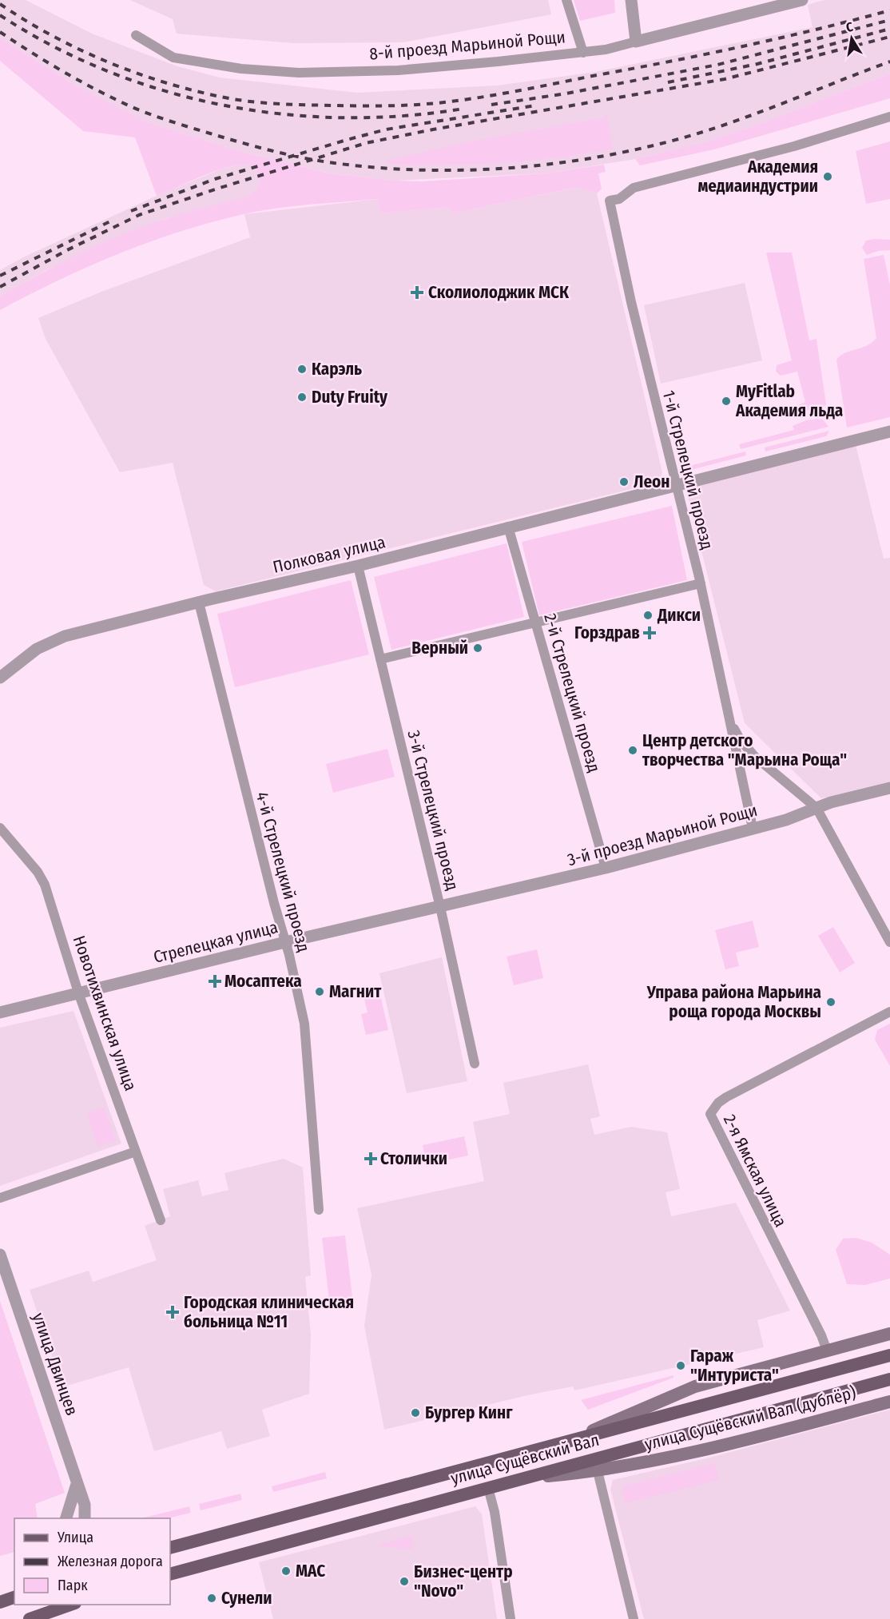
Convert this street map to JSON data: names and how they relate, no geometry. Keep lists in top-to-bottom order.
{
  "streets": {
    "main road": ["улица Сущёвский Вал (дублёр)", "улица Сущёвский Вал"],
    "street": [
      "8-й проезд Марьиной Рощи",
      "1-й Стрелецкий проезд",
      "Полковая улица",
      "2-й Стрелецкий проезд",
      "3-й Стрелецкий проезд",
      "3-й проезд Марьиной Рощи",
      "4-й Стрелецкий проезд",
      "Стрелецкая улица",
      "Новотихвинская улица",
      "2-я Ямская улица",
      "улица Двинцев"
    ]
  },
  "crossings": [
    ["1-й Стрелецкий проезд", "Полковая улица"],
    ["1-й Стрелецкий проезд", "3-й проезд Марьиной Рощи"],
    ["Полковая улица", "2-й Стрелецкий проезд"],
    ["Полковая улица", "3-й Стрелецкий проезд"],
    ["Полковая улица", "4-й Стрелецкий проезд"],
    ["2-й Стрелецкий проезд", "3-й проезд Марьиной Рощи"],
    ["3-й Стрелецкий проезд", "3-й проезд Марьиной Рощи"],
    ["3-й Стрелецкий проезд", "Стрелецкая улица"],
    ["3-й проезд Марьиной Рощи", "Стрелецкая улица"],
    ["4-й Стрелецкий проезд", "Стрелецкая улица"],
    ["Стрелецкая улица", "Новотихвинская улица"],
    ["2-я Ямская улица", "улица Сущёвский Вал (дублёр)"],
    ["улица Сущёвский Вал (дублёр)", "улица Сущёвский Вал"]
  ],
  "places": {
    "other": [
      "Академия медиаиндустрии",
      "Карэль",
      "Duty Fruity",
      "MyFitlab Академия льда",
      "Леон",
      "Дикси",
      "Верный",
      "Центр детского творчества \"Марьина Роща\"",
      "Магнит",
      "Управа района Марьина роща города Москвы",
      "Гараж \"Интуриста\"",
      "Бургер Кинг",
      "MAC",
      "Бизнес-центр \"Novo\"",
      "Сунели"
    ],
    "health": [
      "Сколиолоджик МСК",
      "Горздрав",
      "Мосаптека",
      "Столички",
      "Городская клиническая больница №11"
    ]
  },
  "legend": ["Улица", "Железная дорога", "Парк"],
  "north": "top"
}
